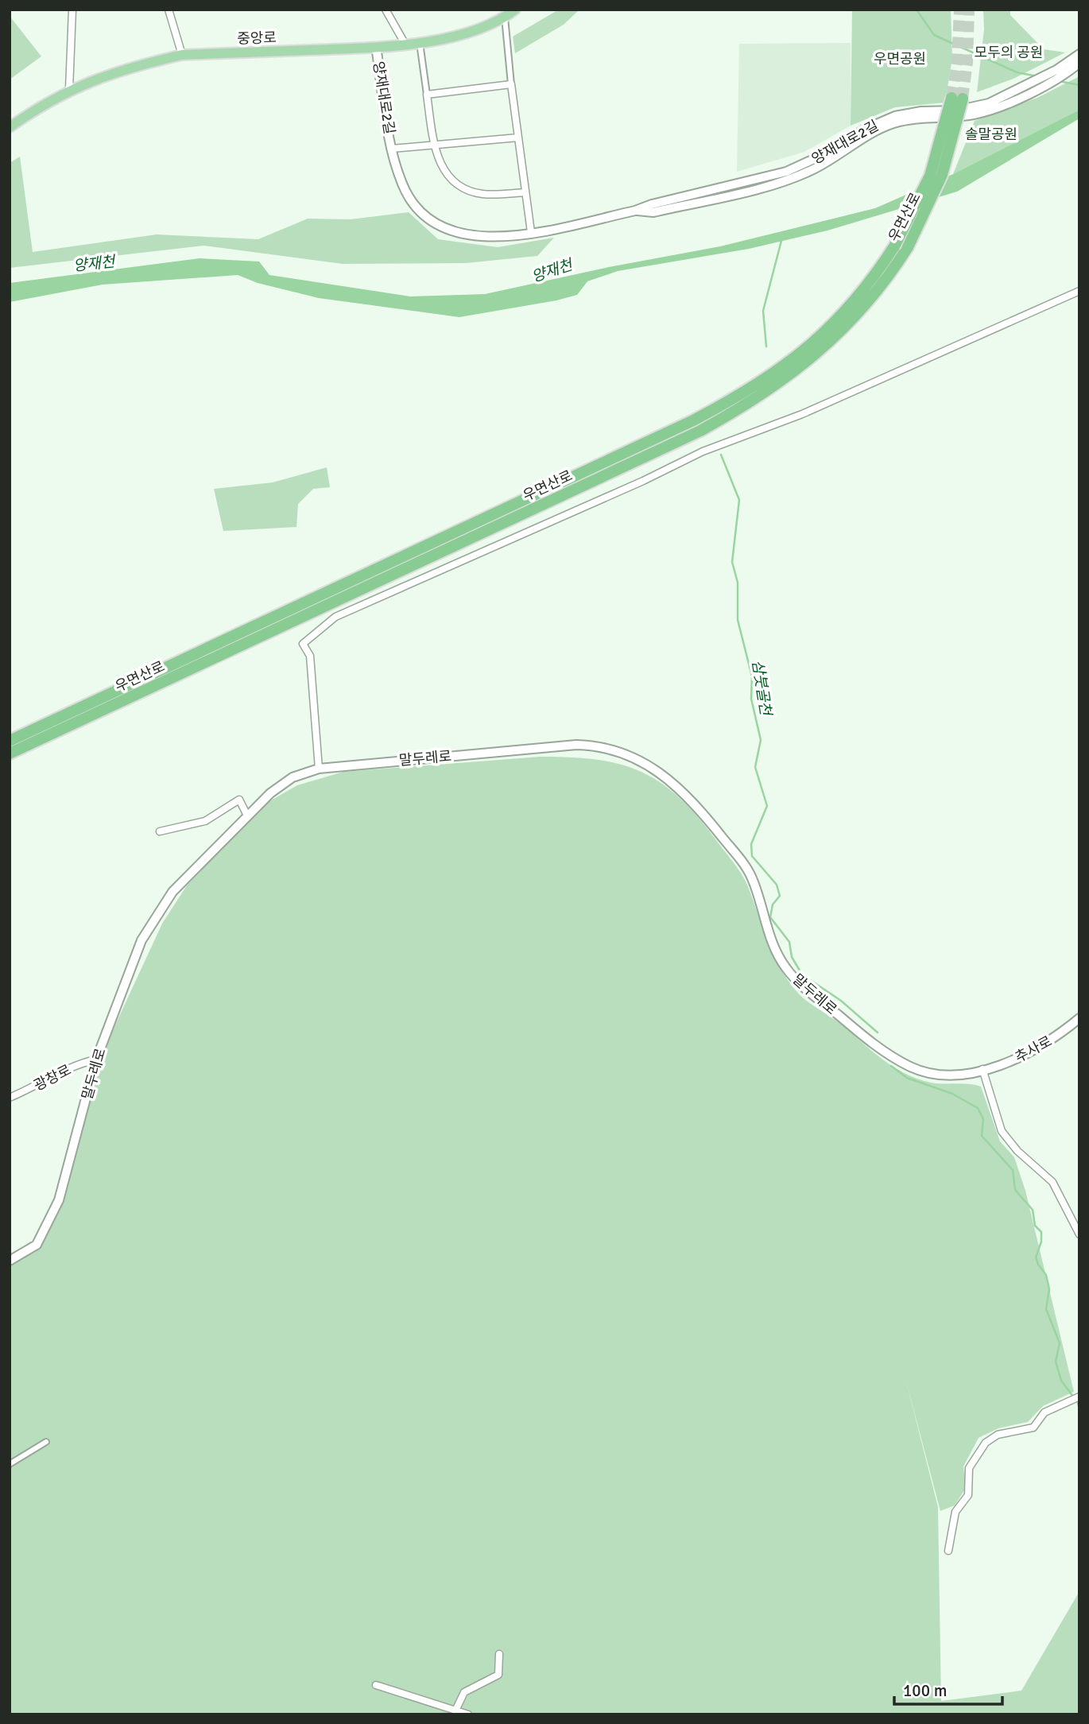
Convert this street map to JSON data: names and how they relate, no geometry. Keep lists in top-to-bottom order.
{
  "streets": {
    "highway": ["우면산로"],
    "main road": ["중앙로"],
    "street": [
      "양재대로2길",
      "말두레로",
      "추사로",
      "광창로"
    ]
  },
  "crossings": [
    ["중앙로", "양재대로2길"],
    ["말두레로", "추사로"],
    ["말두레로", "광창로"]
  ],
  "water": ["양재천", "삼붓골천"],
  "parks": ["모두의 공원", "우면공원", "솔말공원"],
  "scale_bar": "100 m"
}
